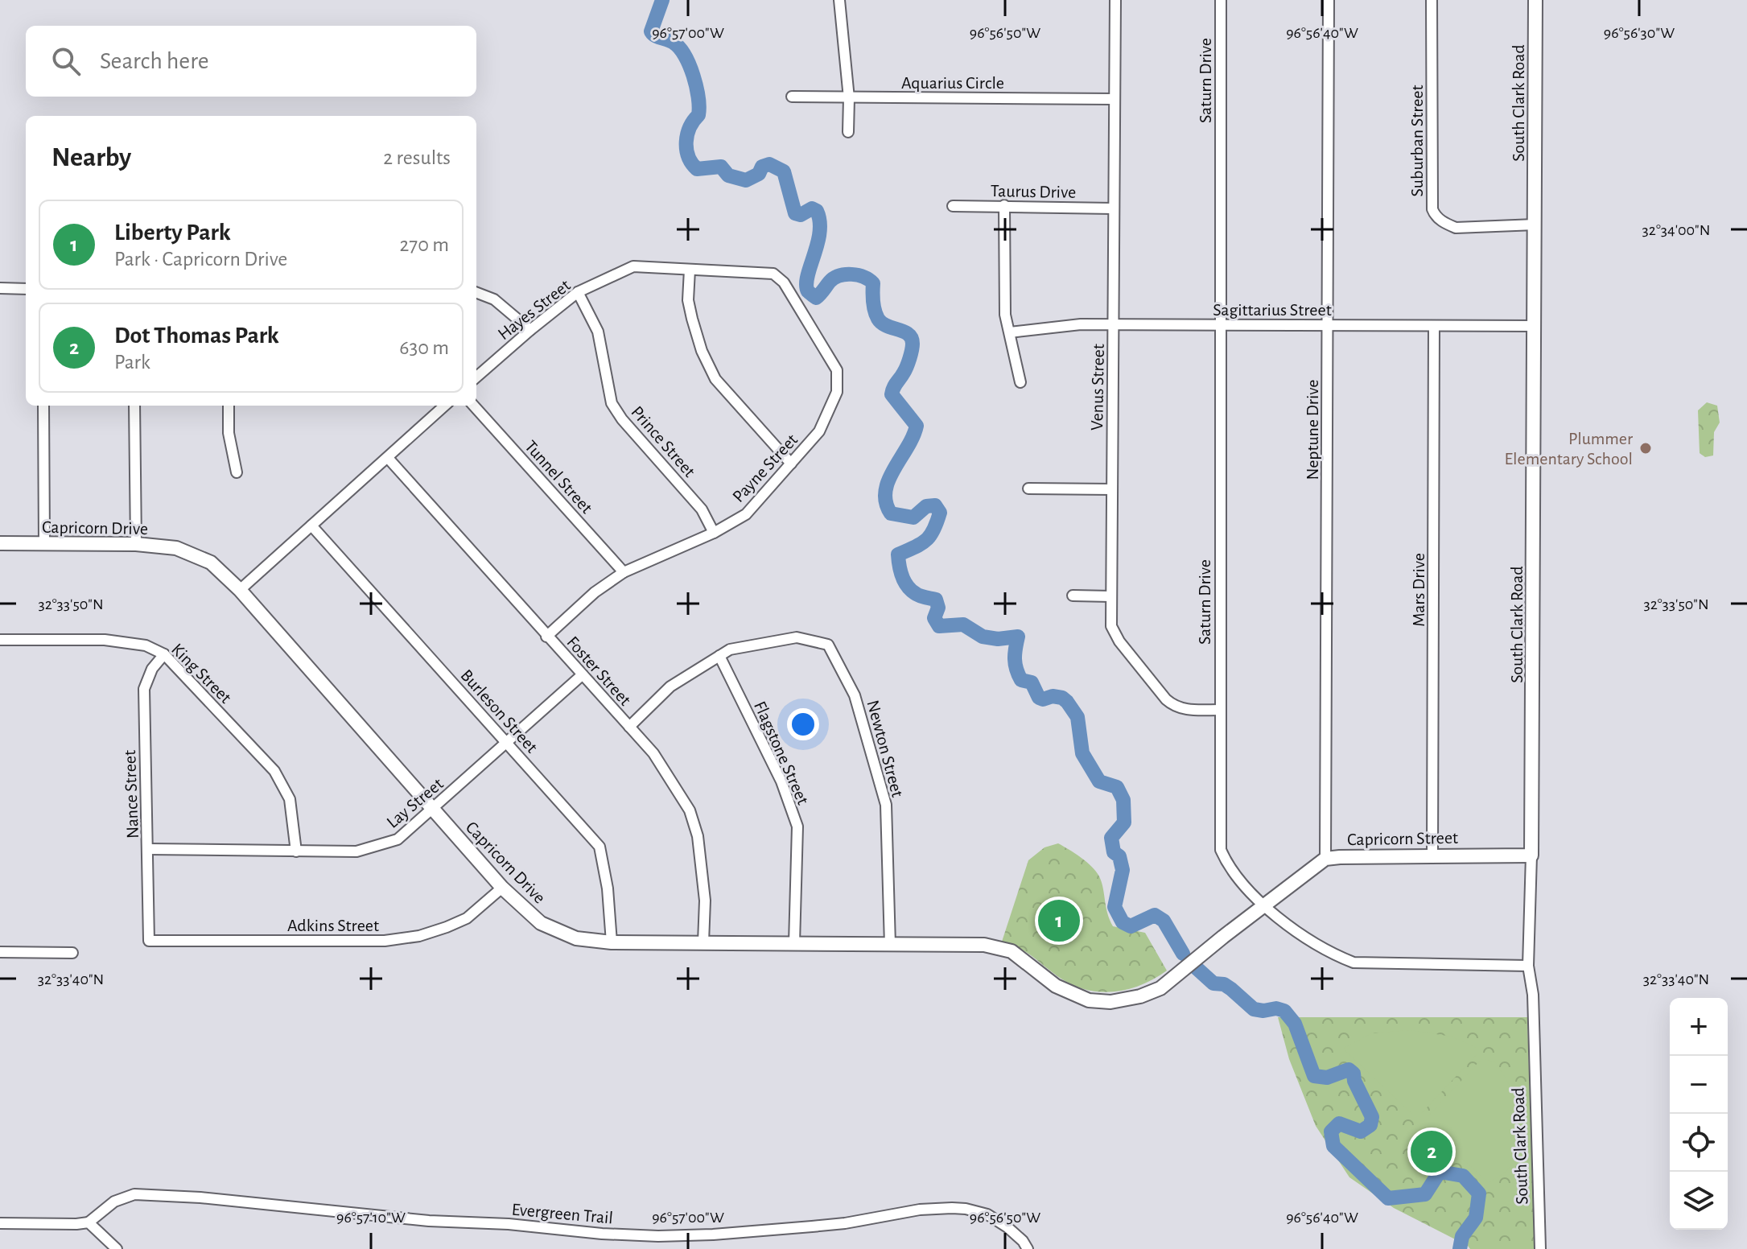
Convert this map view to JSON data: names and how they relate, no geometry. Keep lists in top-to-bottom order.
{
  "streets": {
    "street": [
      "Saturn Drive",
      "Aquarius Circle",
      "South Clark Road",
      "Suburban Street",
      "Taurus Drive",
      "Hayes Street",
      "Sagittarius Street",
      "Venus Street",
      "Neptune Drive",
      "Prince Street",
      "Payne Street",
      "Tunnel Street",
      "Capricorn Drive",
      "Mars Drive",
      "Foster Street",
      "King Street",
      "Burleson Street",
      "Newton Street",
      "Flagstone Street",
      "Nance Street",
      "Lay Street",
      "Capricorn Street",
      "Adkins Street",
      "Evergreen Trail"
    ]
  },
  "crossings": [
    ["Saturn Drive", "South Clark Road"],
    ["Saturn Drive", "Sagittarius Street"],
    ["Saturn Drive", "Venus Street"],
    ["Saturn Drive", "Capricorn Street"],
    ["Aquarius Circle", "Venus Street"],
    ["South Clark Road", "Suburban Street"],
    ["South Clark Road", "Sagittarius Street"],
    ["South Clark Road", "Capricorn Street"],
    ["Taurus Drive", "Venus Street"],
    ["Hayes Street", "Prince Street"],
    ["Hayes Street", "Payne Street"],
    ["Sagittarius Street", "Venus Street"],
    ["Sagittarius Street", "Neptune Drive"],
    ["Sagittarius Street", "Mars Drive"],
    ["Neptune Drive", "Capricorn Street"],
    ["Prince Street", "Payne Street"],
    ["Payne Street", "Tunnel Street"],
    ["Payne Street", "Foster Street"],
    ["Capricorn Drive", "Foster Street"],
    ["Capricorn Drive", "Burleson Street"],
    ["Capricorn Drive", "Newton Street"],
    ["Capricorn Drive", "Flagstone Street"],
    ["Capricorn Drive", "Lay Street"],
    ["Capricorn Drive", "Capricorn Street"],
    ["Capricorn Drive", "Adkins Street"],
    ["Mars Drive", "Capricorn Street"],
    ["Foster Street", "Lay Street"],
    ["King Street", "Nance Street"],
    ["King Street", "Lay Street"],
    ["Burleson Street", "Lay Street"],
    ["Newton Street", "Flagstone Street"],
    ["Nance Street", "Lay Street"],
    ["Nance Street", "Adkins Street"]
  ],
  "places": ["Plummer Elementary School"],
  "page": {
    "search": "Search here",
    "heading": ["Nearby", "2 results"],
    "list": [
      {
        "mark": "1",
        "name": "Liberty Park",
        "note": "Park · Capricorn Drive",
        "value": "270 m"
      },
      {
        "mark": "2",
        "name": "Dot Thomas Park",
        "note": "Park",
        "value": "630 m"
      }
    ],
    "pins": ["1", "2"],
    "map_buttons": ["+", "−"]
  },
  "coordinates": [
    "96°57'00\"W",
    "96°56'50\"W",
    "96°56'40\"W",
    "96°56'30\"W",
    "32°34'00\"N",
    "32°33'50\"N",
    "32°33'40\"N",
    "96°57'10\"W"
  ]
}
